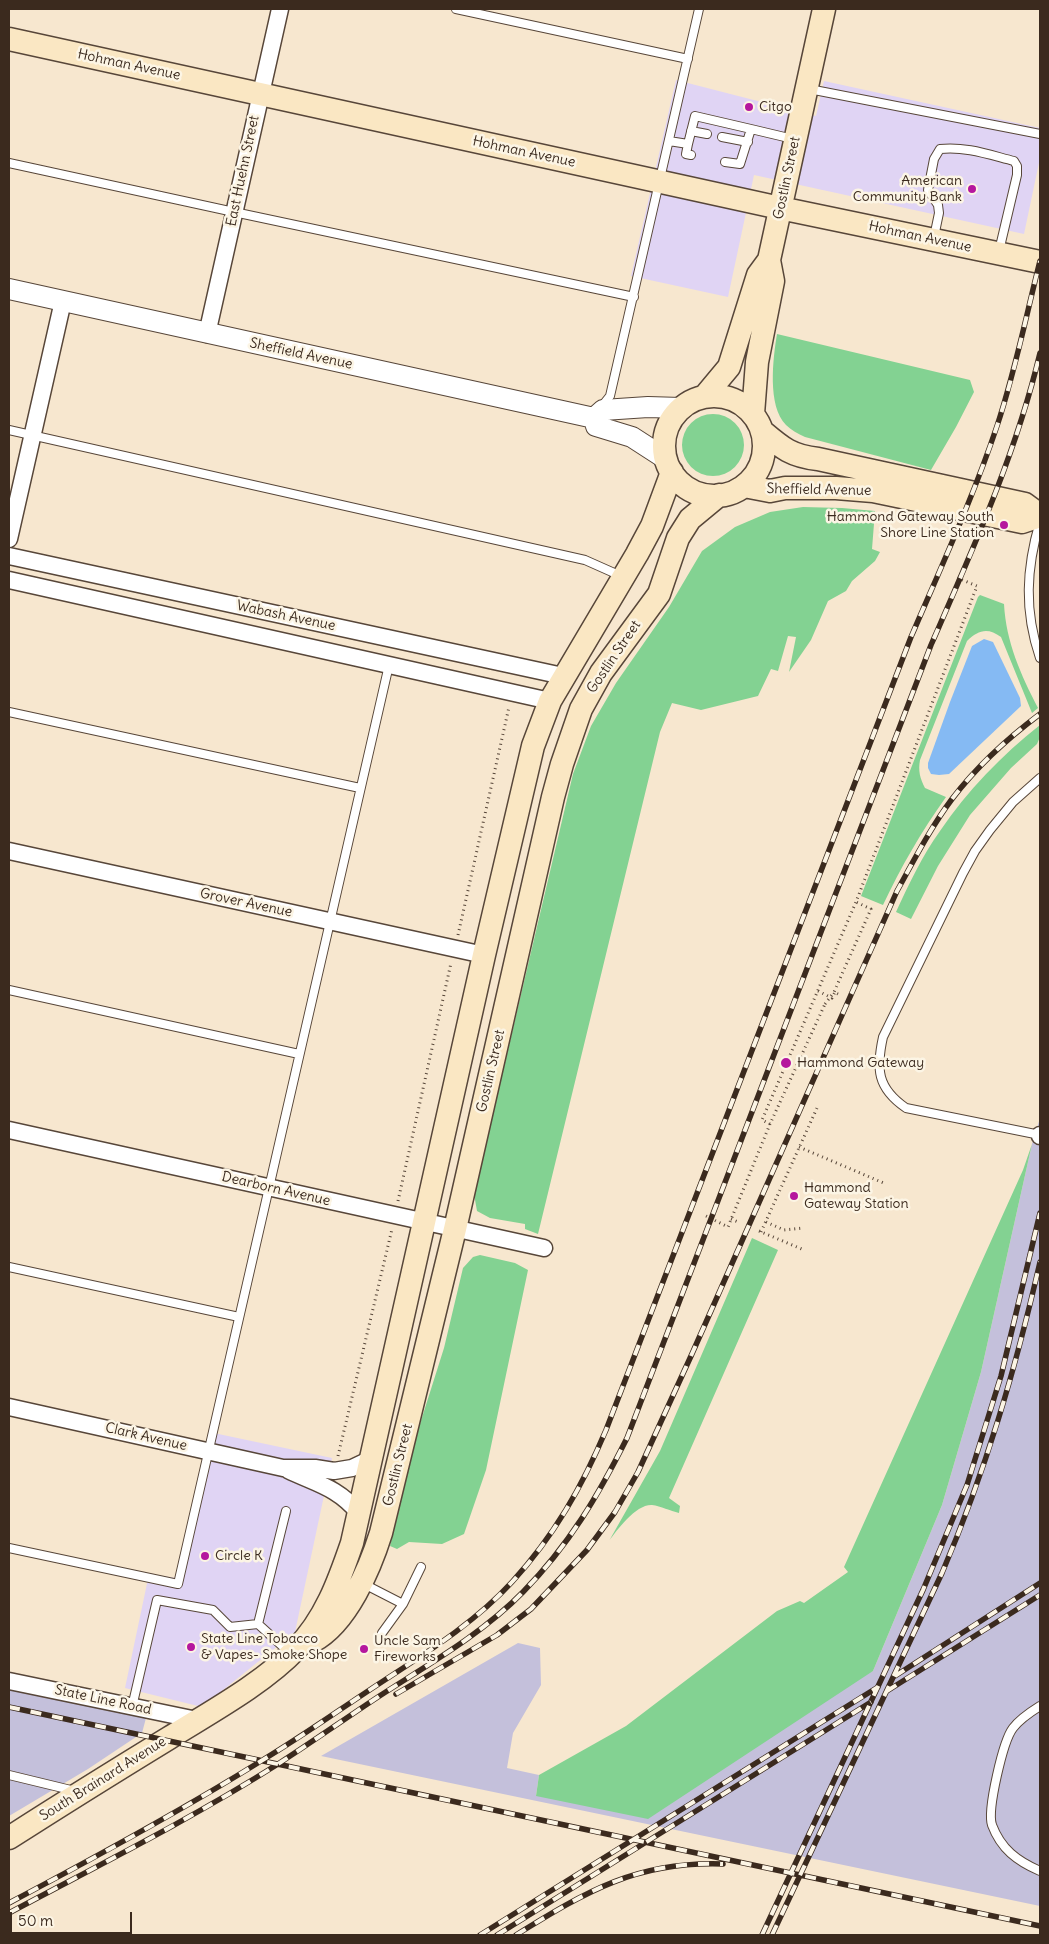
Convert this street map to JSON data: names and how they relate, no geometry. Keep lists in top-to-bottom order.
{
  "streets": {
    "main road": [
      "Hohman Avenue",
      "Gostlin Street",
      "Sheffield Avenue",
      "South Brainard Avenue"
    ],
    "street": [
      "East Huehn Street",
      "Wabash Avenue",
      "Grover Avenue",
      "Dearborn Avenue",
      "Clark Avenue",
      "State Line Road"
    ]
  },
  "crossings": [
    ["Hohman Avenue", "East Huehn Street"],
    ["Hohman Avenue", "Gostlin Street"],
    ["East Huehn Street", "Sheffield Avenue"],
    ["Gostlin Street", "Sheffield Avenue"],
    ["Gostlin Street", "Wabash Avenue"],
    ["Gostlin Street", "Grover Avenue"],
    ["Gostlin Street", "Dearborn Avenue"],
    ["Gostlin Street", "Clark Avenue"],
    ["Gostlin Street", "State Line Road"],
    ["Gostlin Street", "South Brainard Avenue"],
    ["State Line Road", "South Brainard Avenue"]
  ],
  "places": [
    "Citgo",
    "American Community Bank",
    "Hammond Gateway South Shore Line Station",
    "Hammond Gateway",
    "Hammond Gateway Station",
    "Circle K",
    "State Line Tobacco & Vapes- Smoke Shope",
    "Uncle Sam Fireworks"
  ],
  "scale_bar": "50 m"
}
